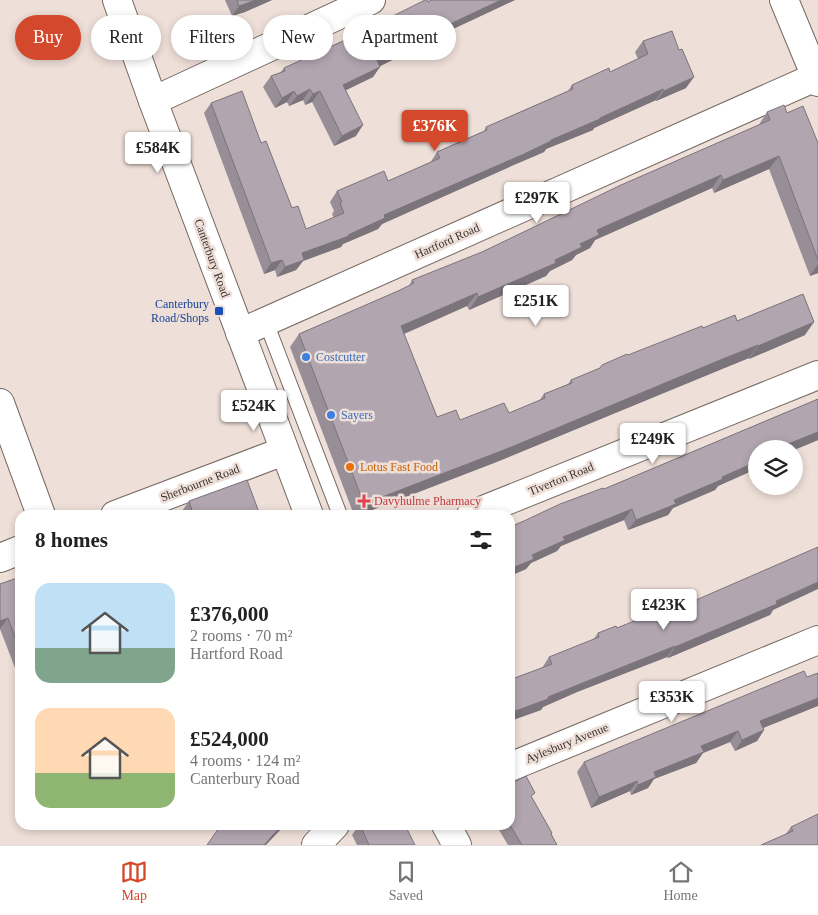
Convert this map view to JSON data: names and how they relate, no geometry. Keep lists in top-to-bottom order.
{
  "streets": {
    "street": [
      "Hartford Road",
      "Canterbury Road",
      "Tiverton Road",
      "Sherbourne Road",
      "Aylesbury Avenue"
    ]
  },
  "crossings": [
    ["Hartford Road", "Canterbury Road"],
    ["Canterbury Road", "Sherbourne Road"]
  ],
  "places": {
    "transit": ["Canterbury Road/Shops"],
    "other": ["Costcutter", "Sayers", "Lotus Fast Food"],
    "health": ["Davyhulme Pharmacy"]
  },
  "page": {
    "chip": [
      "Buy",
      "Rent",
      "Filters",
      "New",
      "Apartment"
    ],
    "price": [
      "£376K",
      "£584K",
      "£297K",
      "£251K",
      "£524K",
      "£249K",
      "£423K",
      "£353K"
    ],
    "heading": "8 homes",
    "list": [
      {
        "name": "£376,000",
        "note": "2 rooms · 70 m² · Hartford Road"
      },
      {
        "name": "£524,000",
        "note": "4 rooms · 124 m² · Canterbury Road"
      }
    ],
    "tabs": ["Map", "Saved", "Home"]
  }
}
